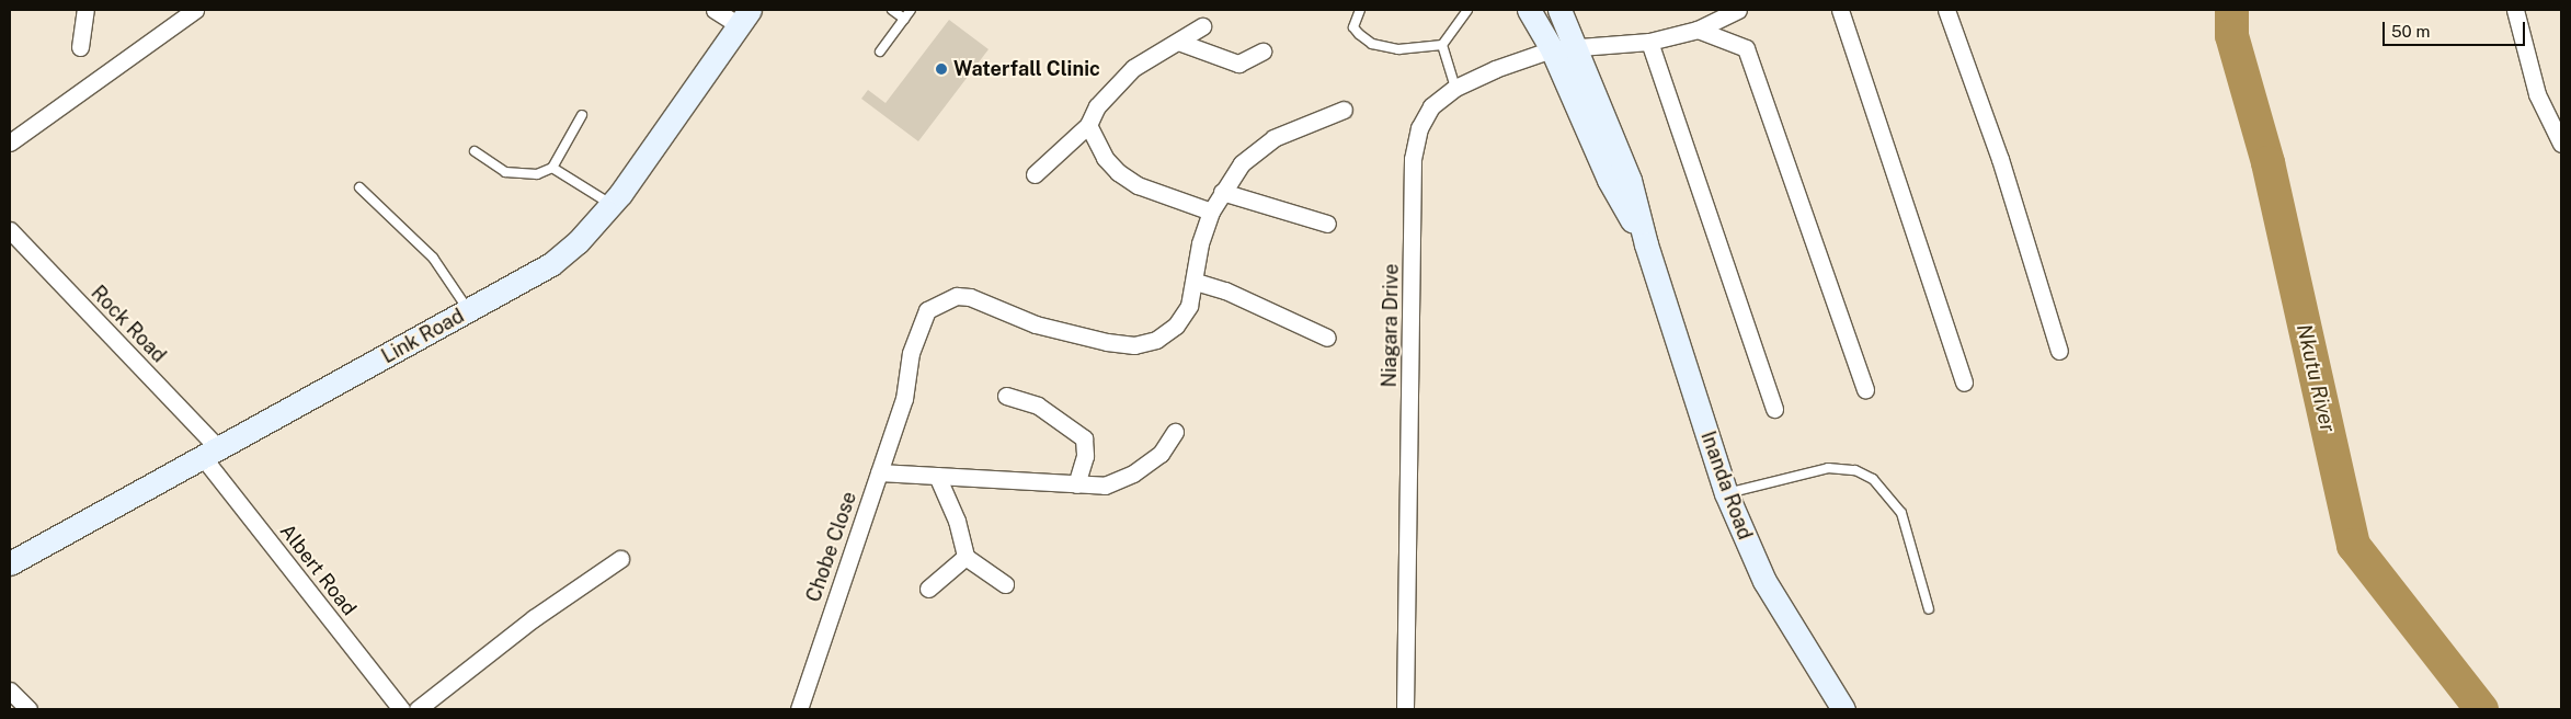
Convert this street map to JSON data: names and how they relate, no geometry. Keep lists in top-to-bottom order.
{
  "streets": {
    "street": [
      "Rock Road",
      "Niagara Drive",
      "Link Road",
      "Inanda Road",
      "Chobe Close",
      "Albert Road"
    ]
  },
  "crossings": [
    ["Rock Road", "Link Road"],
    ["Rock Road", "Albert Road"],
    ["Niagara Drive", "Inanda Road"],
    ["Link Road", "Albert Road"]
  ],
  "water": ["Nkutu River"],
  "places": ["Waterfall Clinic"],
  "scale_bar": "50 m"
}
